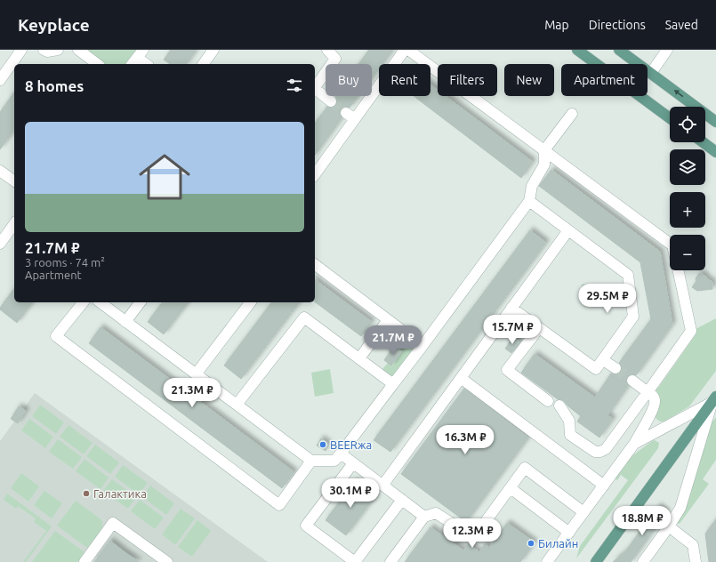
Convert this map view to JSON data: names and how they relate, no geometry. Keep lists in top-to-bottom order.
{
  "places": ["BEERжа", "Галактика", "Билайн"],
  "page": {
    "header": "Keyplace",
    "nav": ["Map", "Directions", "Saved"],
    "chip": [
      "Buy",
      "Rent",
      "Filters",
      "New",
      "Apartment"
    ],
    "heading": "8 homes",
    "map_buttons": ["+", "−"],
    "list": [
      {
        "name": "21.7M ₽",
        "note": "3 rooms · 74 m² · Apartment"
      }
    ],
    "price": [
      "29.5M ₽",
      "15.7M ₽",
      "21.7M ₽",
      "21.3M ₽",
      "16.3M ₽",
      "30.1M ₽",
      "18.8M ₽",
      "12.3M ₽"
    ]
  }
}
